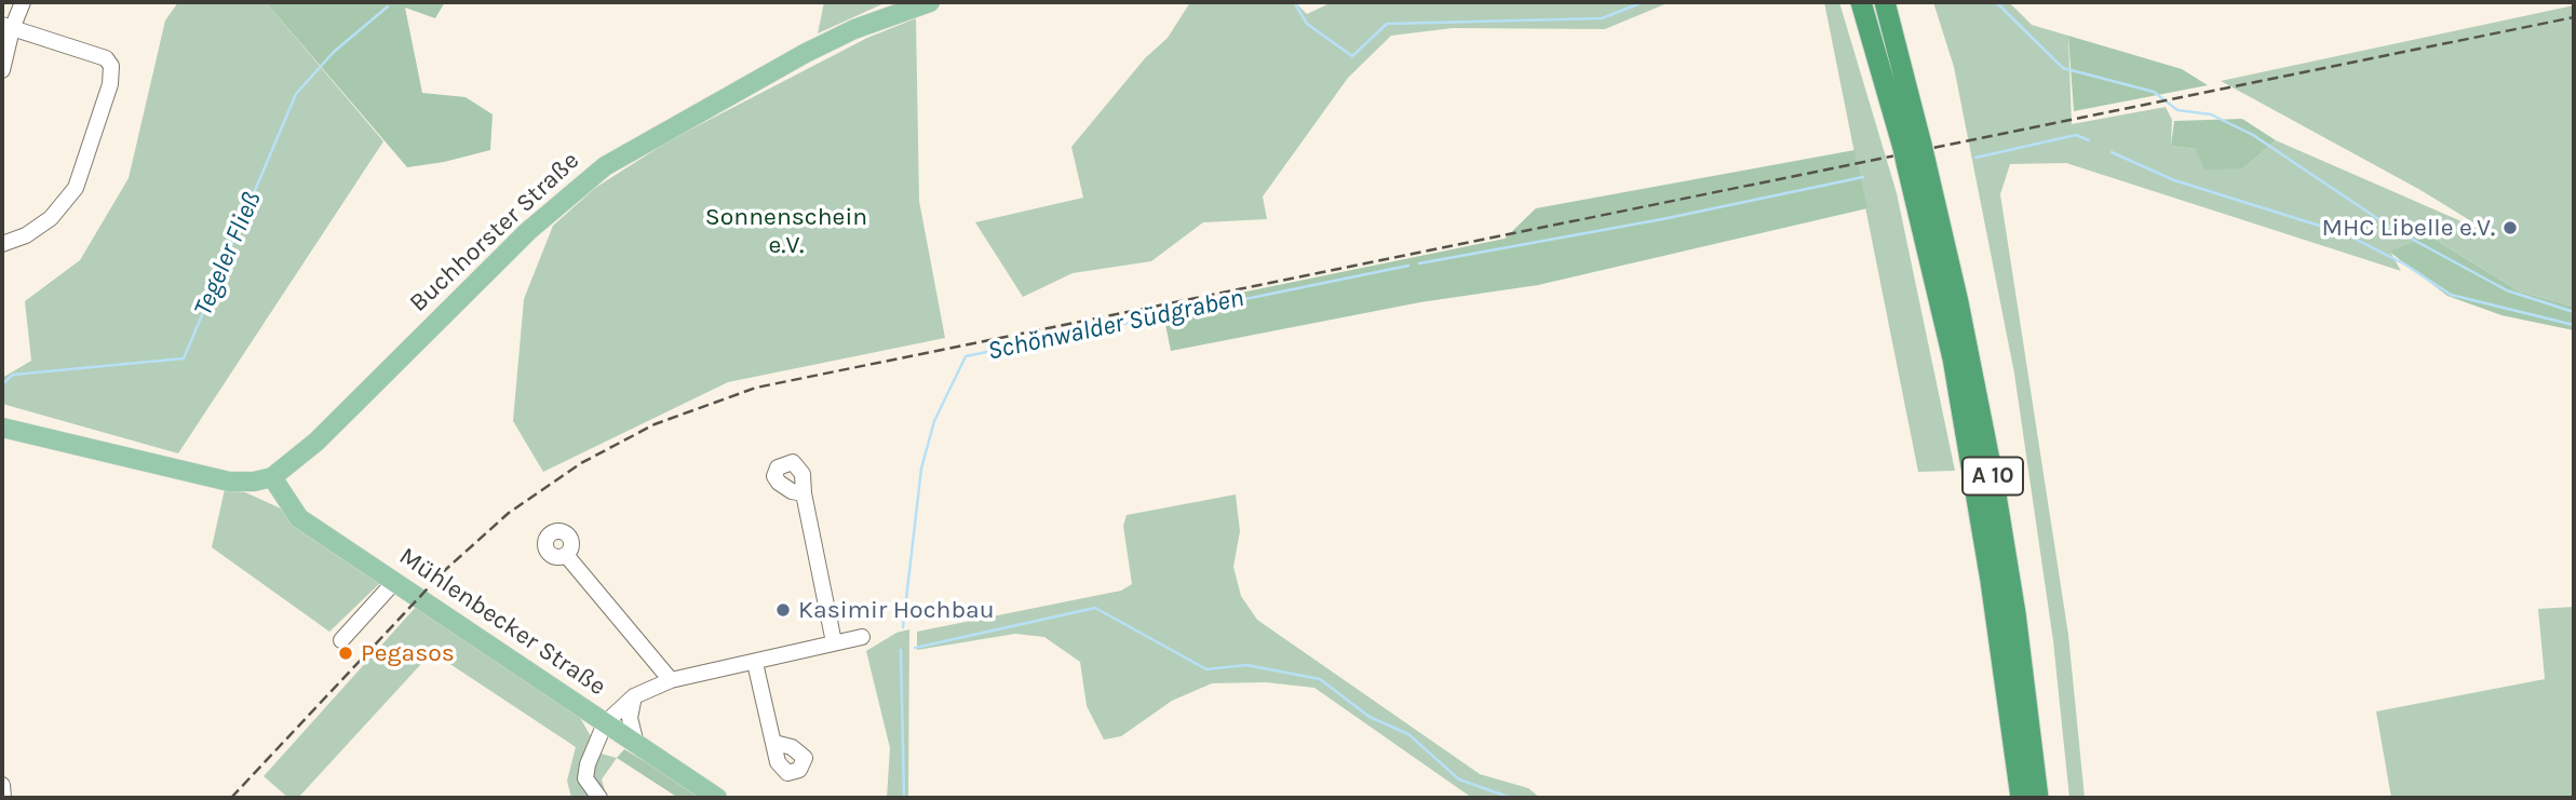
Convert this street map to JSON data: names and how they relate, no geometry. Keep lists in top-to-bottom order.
{
  "streets": {
    "highway": ["A 10"],
    "main road": ["Buchhorster Straße", "Mühlenbecker Straße"]
  },
  "crossings": [
    ["Buchhorster Straße", "Mühlenbecker Straße"]
  ],
  "water": ["Tegeler Fließ", "Schönwalder Südgraben"],
  "parks": ["Sonnenschein e.V."],
  "places": ["MHC Libelle e.V.", "Kasimir Hochbau", "Pegasos"]
}
